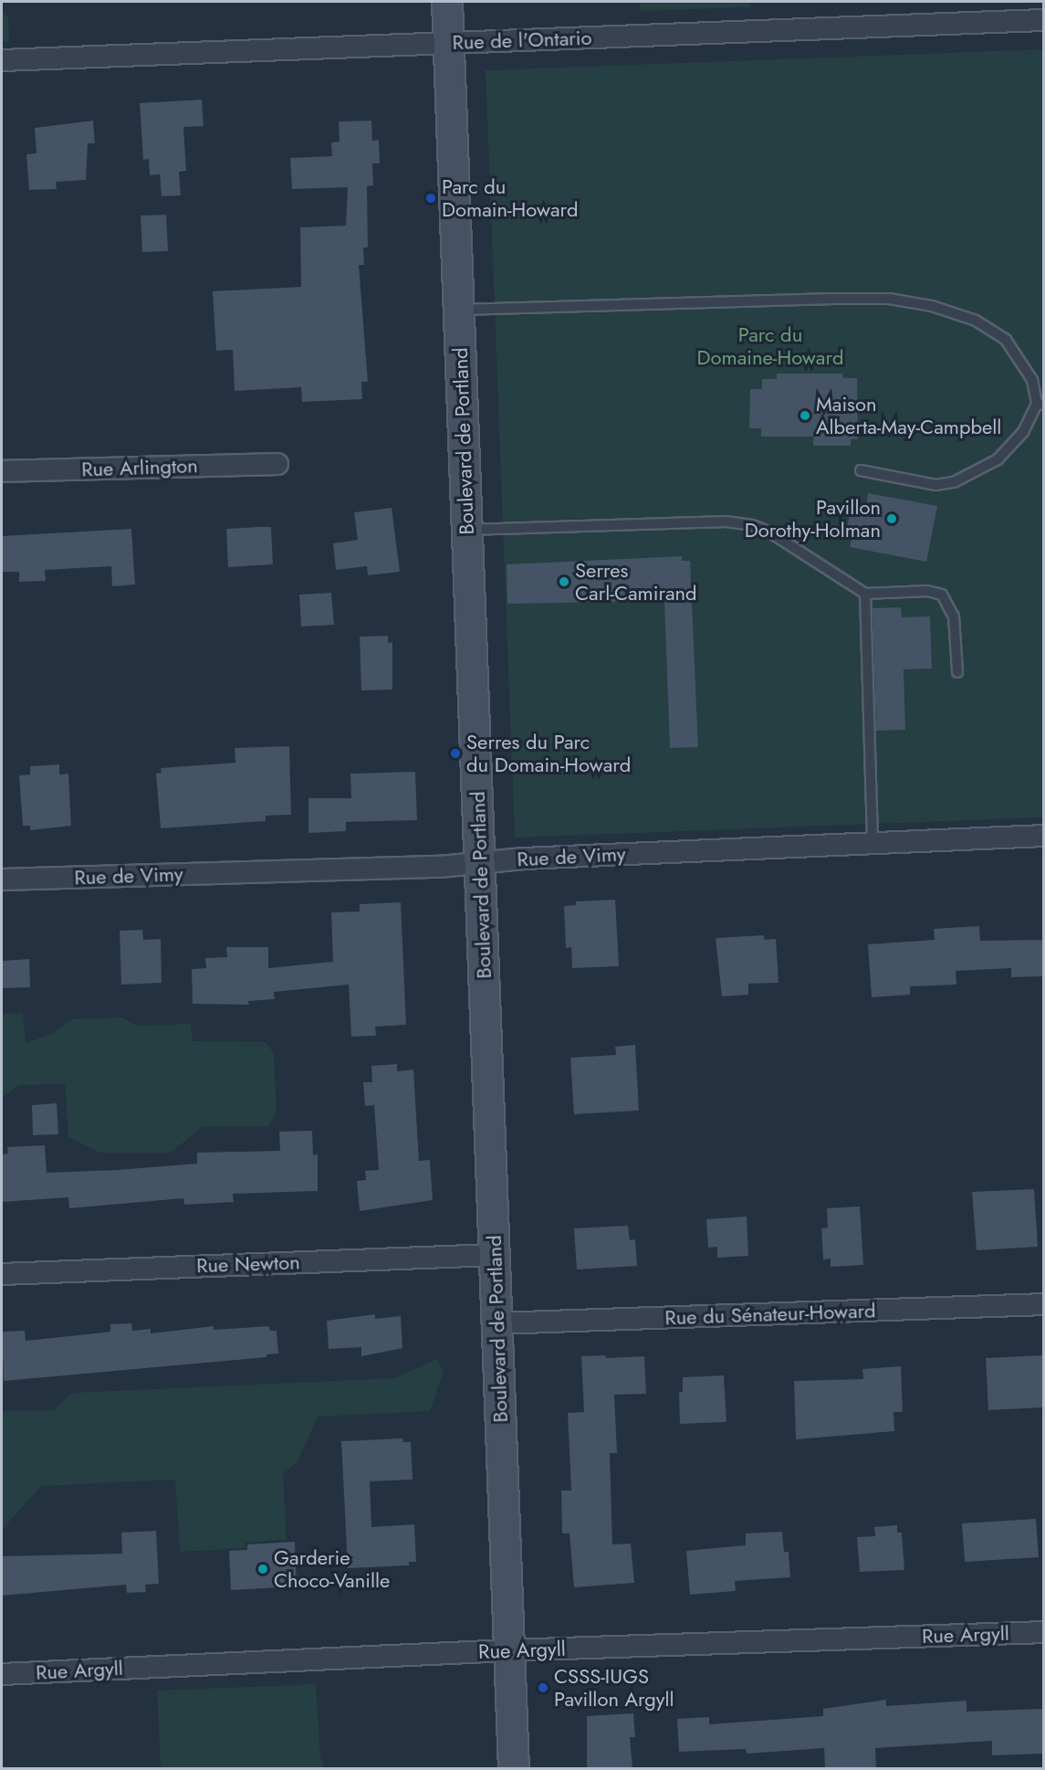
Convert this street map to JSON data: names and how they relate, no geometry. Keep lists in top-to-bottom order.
{
  "streets": {
    "main road": ["Boulevard de Portland"],
    "street": [
      "Rue de l'Ontario",
      "Rue Arlington",
      "Rue de Vimy",
      "Rue Newton",
      "Rue du Sénateur-Howard",
      "Rue Argyll"
    ]
  },
  "crossings": [
    ["Rue de l'Ontario", "Boulevard de Portland"],
    ["Boulevard de Portland", "Rue de Vimy"],
    ["Boulevard de Portland", "Rue Newton"],
    ["Boulevard de Portland", "Rue du Sénateur-Howard"],
    ["Boulevard de Portland", "Rue Argyll"]
  ],
  "parks": ["Parc du Domaine-Howard"],
  "places": [
    "Parc du Domain-Howard",
    "Maison Alberta-May-Campbell",
    "Pavillon Dorothy-Holman",
    "Serres Carl-Camirand",
    "Serres du Parc du Domain-Howard",
    "Garderie Choco-Vanille",
    "CSSS-IUGS Pavillon Argyll"
  ]
}
